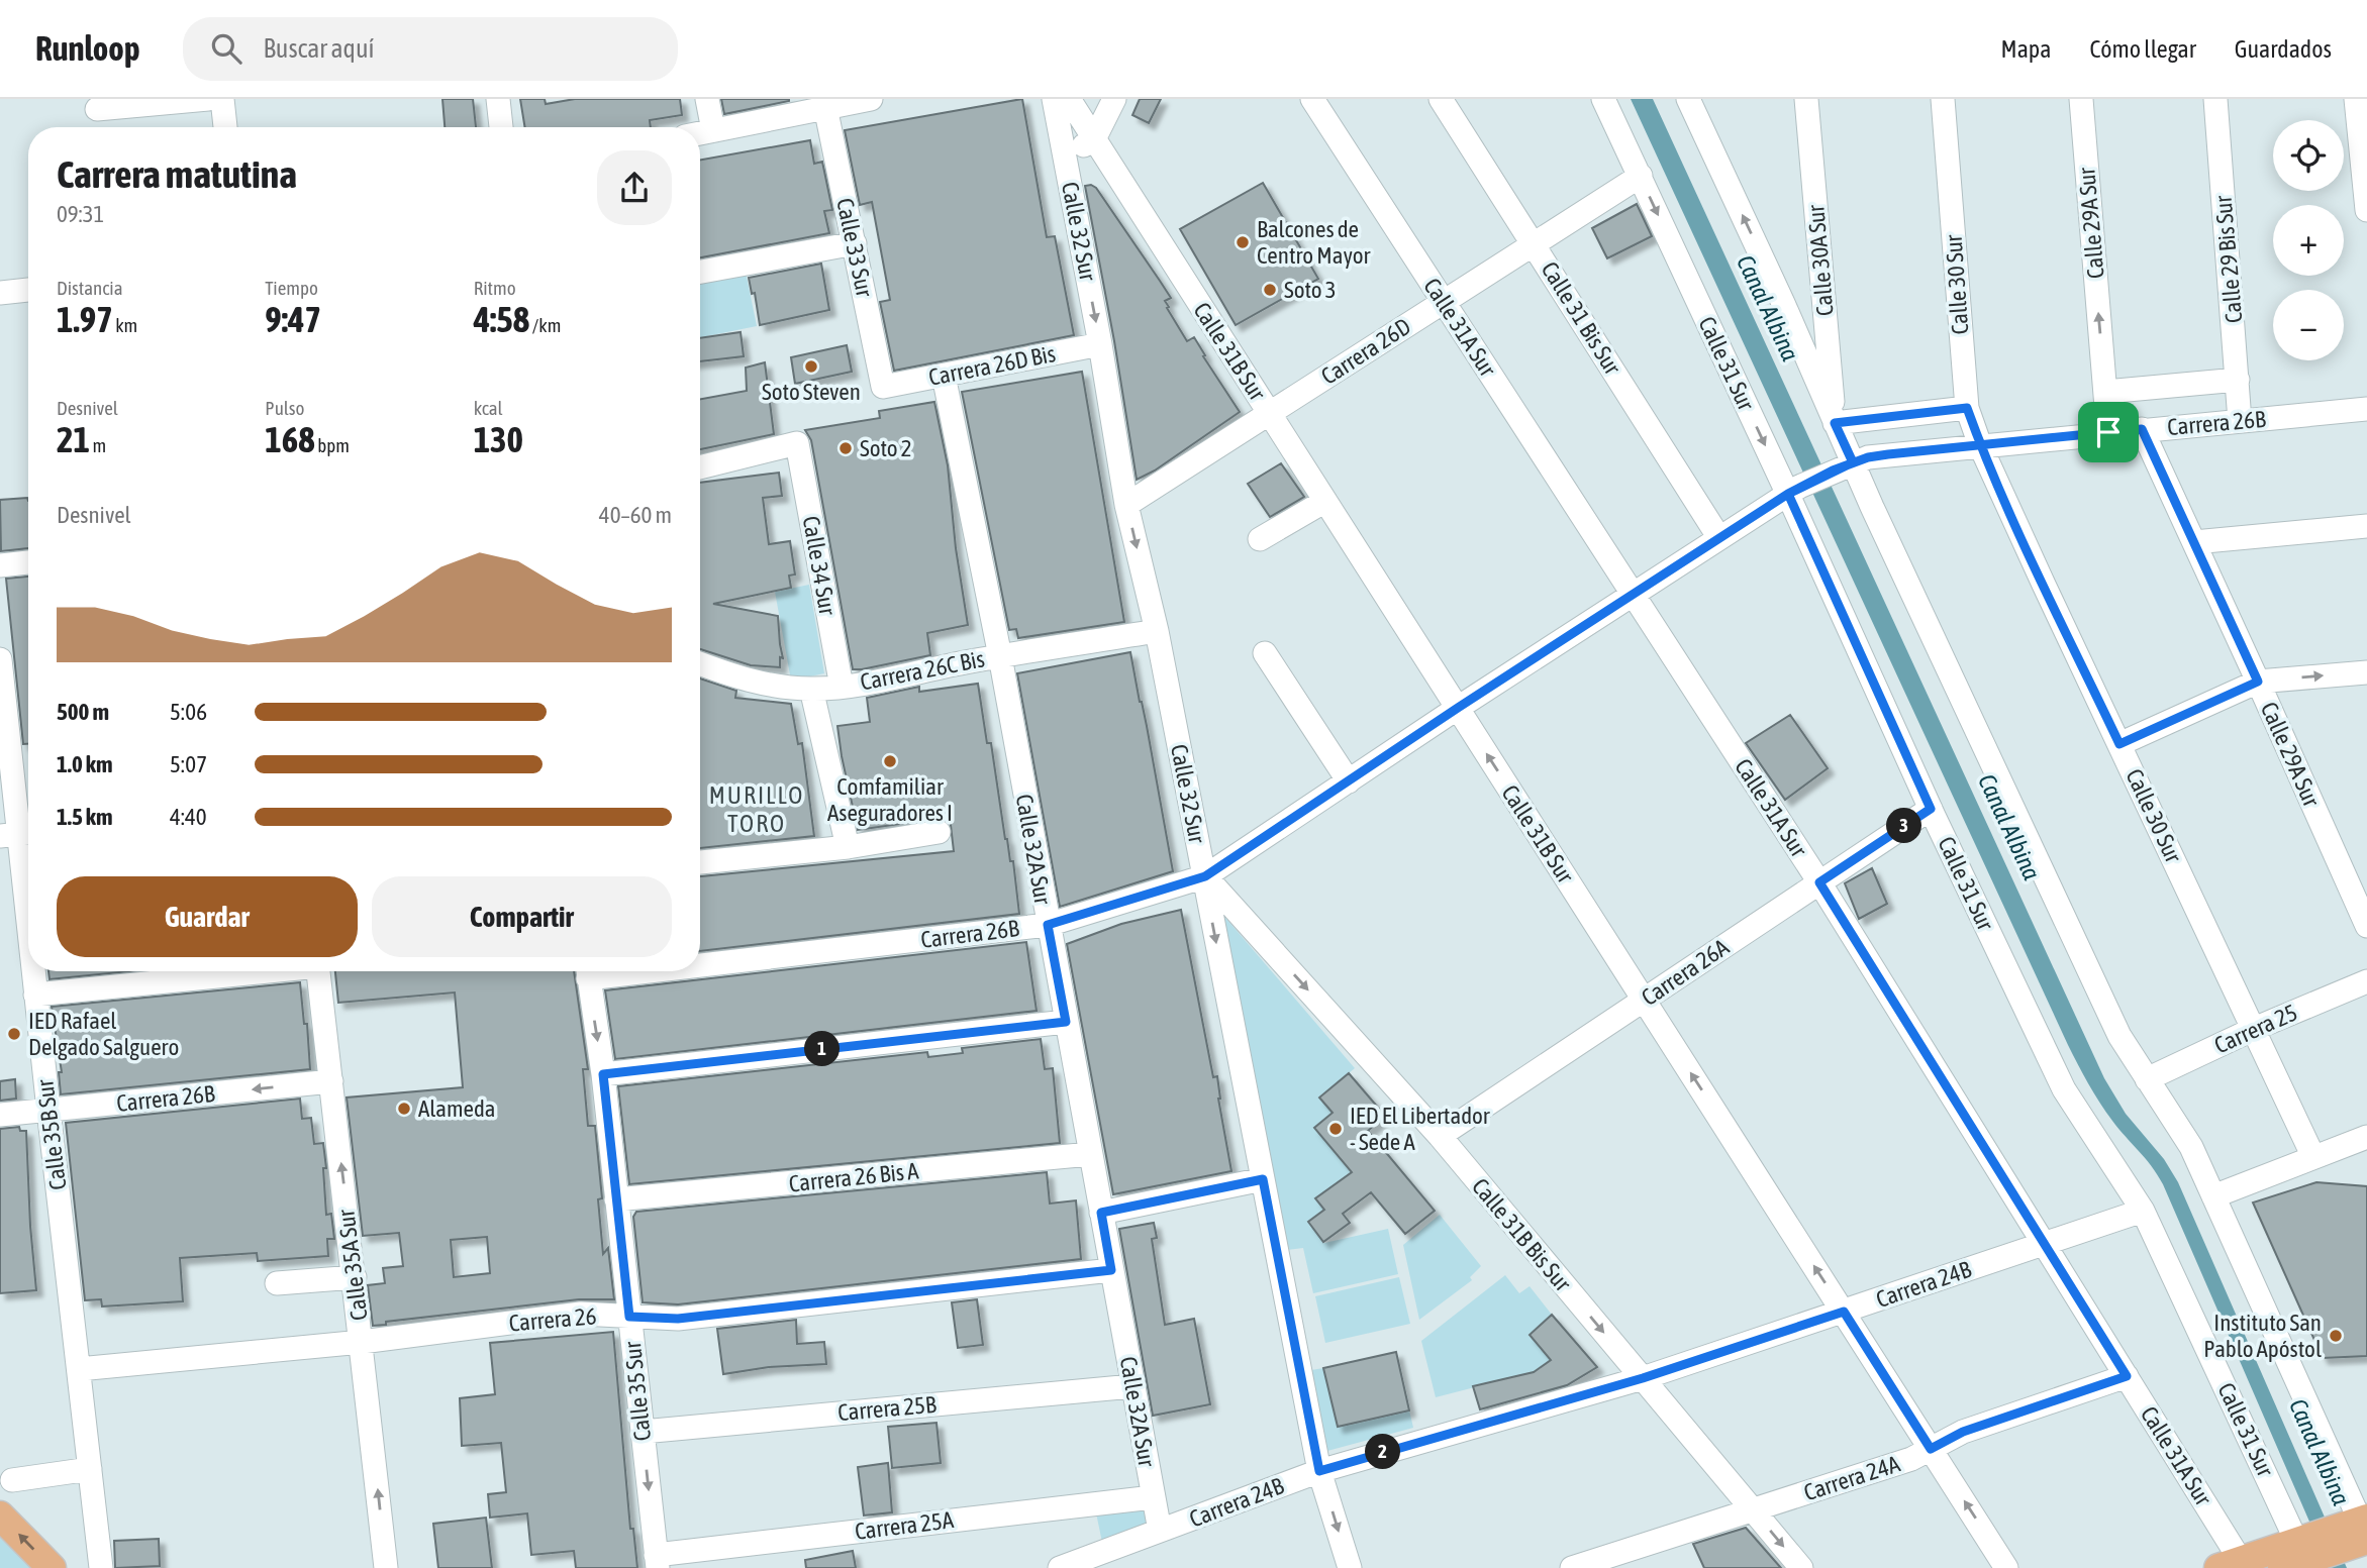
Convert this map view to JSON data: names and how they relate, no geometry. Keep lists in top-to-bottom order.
{
  "streets": {
    "street": [
      "Calle 29A Sur",
      "Calle 32 Sur",
      "Calle 33 Sur",
      "Calle 29 Bis Sur",
      "Calle 30A Sur",
      "Calle 30 Sur",
      "Calle 31 Bis Sur",
      "Calle 31A Sur",
      "Calle 31B Sur",
      "Carrera 26D",
      "Calle 31 Sur",
      "Carrera 26D Bis",
      "Carrera 26B",
      "Calle 34 Sur",
      "Carrera 26C Bis",
      "Calle 32A Sur",
      "Carrera 26A",
      "Carrera 25",
      "Calle 35B Sur",
      "Carrera 26 Bis A",
      "Calle 31B Bis Sur",
      "Calle 35A Sur",
      "Carrera 24B",
      "Carrera 26",
      "Calle 35 Sur",
      "Carrera 25B",
      "Carrera 24A",
      "Carrera 25A"
    ]
  },
  "crossings": [
    ["Calle 29A Sur", "Carrera 26B"],
    ["Calle 32 Sur", "Carrera 26D"],
    ["Calle 32 Sur", "Carrera 26D Bis"],
    ["Calle 32 Sur", "Carrera 26B"],
    ["Calle 32 Sur", "Carrera 26C Bis"],
    ["Calle 32 Sur", "Calle 31B Bis Sur"],
    ["Calle 32 Sur", "Carrera 24B"],
    ["Calle 33 Sur", "Carrera 26D Bis"],
    ["Calle 29 Bis Sur", "Carrera 26B"],
    ["Calle 30 Sur", "Carrera 26B"],
    ["Calle 30 Sur", "Carrera 25"],
    ["Calle 31 Bis Sur", "Carrera 26D"],
    ["Calle 31 Bis Sur", "Carrera 26B"],
    ["Calle 31A Sur", "Carrera 26D"],
    ["Calle 31A Sur", "Carrera 26B"],
    ["Calle 31A Sur", "Carrera 26A"],
    ["Calle 31A Sur", "Carrera 24B"],
    ["Calle 31A Sur", "Carrera 24A"],
    ["Calle 31B Sur", "Carrera 26D"],
    ["Calle 31B Sur", "Carrera 26B"],
    ["Calle 31B Sur", "Carrera 26A"],
    ["Calle 31B Sur", "Carrera 24B"],
    ["Calle 31B Sur", "Carrera 24A"],
    ["Carrera 26D", "Calle 31 Sur"],
    ["Calle 31 Sur", "Carrera 26B"],
    ["Calle 31 Sur", "Carrera 26A"],
    ["Calle 31 Sur", "Carrera 24B"],
    ["Carrera 26D Bis", "Calle 32A Sur"],
    ["Carrera 26B", "Calle 32A Sur"],
    ["Carrera 26B", "Calle 35B Sur"],
    ["Carrera 26B", "Calle 31B Bis Sur"],
    ["Carrera 26B", "Calle 35A Sur"],
    ["Calle 34 Sur", "Carrera 26C Bis"],
    ["Carrera 26C Bis", "Calle 32A Sur"],
    ["Calle 32A Sur", "Carrera 26 Bis A"],
    ["Calle 32A Sur", "Carrera 24B"],
    ["Calle 32A Sur", "Carrera 26"],
    ["Calle 32A Sur", "Carrera 25B"],
    ["Calle 32A Sur", "Carrera 25A"],
    ["Carrera 26A", "Calle 31B Bis Sur"],
    ["Calle 35B Sur", "Carrera 26"],
    ["Carrera 26 Bis A", "Calle 35 Sur"],
    ["Calle 31B Bis Sur", "Carrera 24B"],
    ["Calle 31B Bis Sur", "Carrera 24A"],
    ["Calle 35A Sur", "Carrera 26"],
    ["Carrera 26", "Calle 35 Sur"],
    ["Calle 35 Sur", "Carrera 25B"],
    ["Calle 35 Sur", "Carrera 25A"]
  ],
  "one_way": [
    "Calle 32 Sur",
    "Calle 31B Sur",
    "Calle 31B Bis Sur",
    "Calle 35A Sur",
    "Calle 35 Sur"
  ],
  "districts": ["MURILLO TORO"],
  "water": ["Canal Albina"],
  "places": [
    "Balcones de Centro Mayor",
    "Soto 3",
    "Soto Steven",
    "Soto 2",
    "Comfamiliar Aseguradores I",
    "IED Rafael Delgado Salguero",
    "Alameda",
    "IED El Libertador - Sede A",
    "Instituto San Pablo Apóstol"
  ],
  "page": {
    "header": "Runloop",
    "search": "Buscar aquí",
    "nav": ["Mapa", "Cómo llegar", "Guardados"],
    "map_buttons": ["+", "−"],
    "heading": ["Carrera matutina", "09:31"],
    "stats": [
      ["Distancia", "1.97 km"],
      ["Tiempo", "9:47"],
      ["Ritmo", "4:58 /km"],
      ["Desnivel", "21 m"],
      ["Pulso", "168 bpm"],
      ["kcal", "130"]
    ],
    "chart": ["Desnivel", "40–60 m"],
    "list": [
      {
        "name": "500 m",
        "note": "5:06"
      },
      {
        "name": "1.0 km",
        "note": "5:07"
      },
      {
        "name": "1.5 km",
        "note": "4:40"
      }
    ],
    "pins": ["3", "1", "2"],
    "buttons": ["Guardar", "Compartir"]
  }
}
